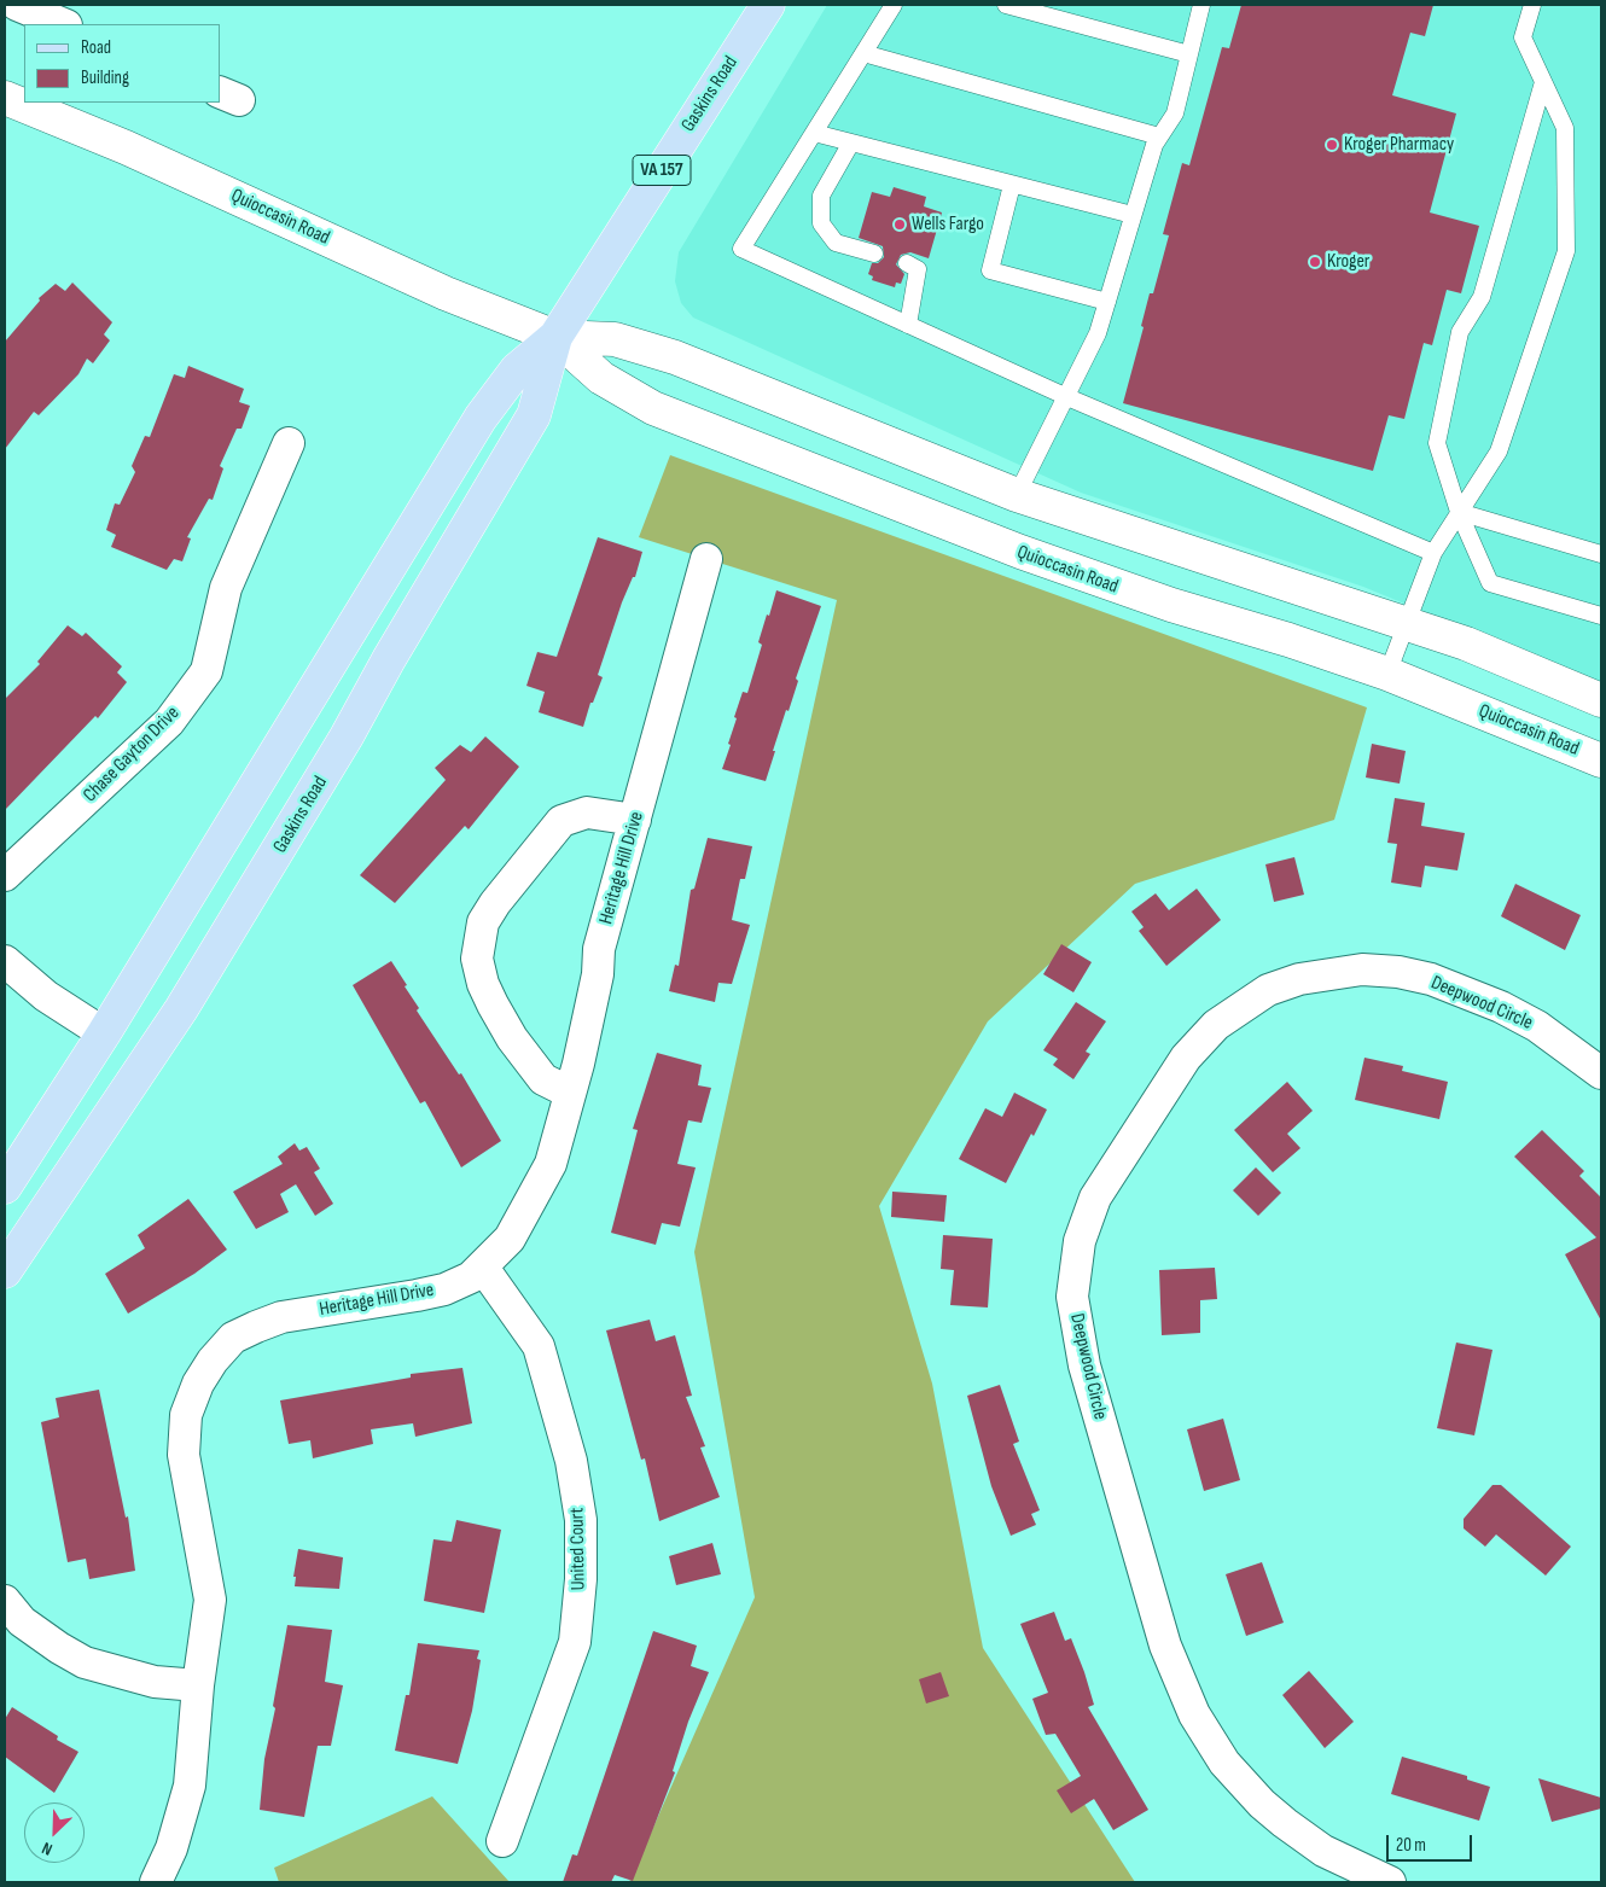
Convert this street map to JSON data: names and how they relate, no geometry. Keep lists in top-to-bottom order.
{
  "streets": {
    "main road": ["Gaskins Road", "VA 157", "Quioccasin Road"],
    "street": [
      "Chase Gayton Drive",
      "Heritage Hill Drive",
      "Deepwood Circle",
      "United Court"
    ]
  },
  "crossings": [
    ["Gaskins Road", "Quioccasin Road"],
    ["Heritage Hill Drive", "United Court"]
  ],
  "places": ["Kroger Pharmacy", "Wells Fargo", "Kroger"],
  "legend": ["Road", "Building"],
  "scale_bar": "20 m",
  "north": "bottom left"
}
